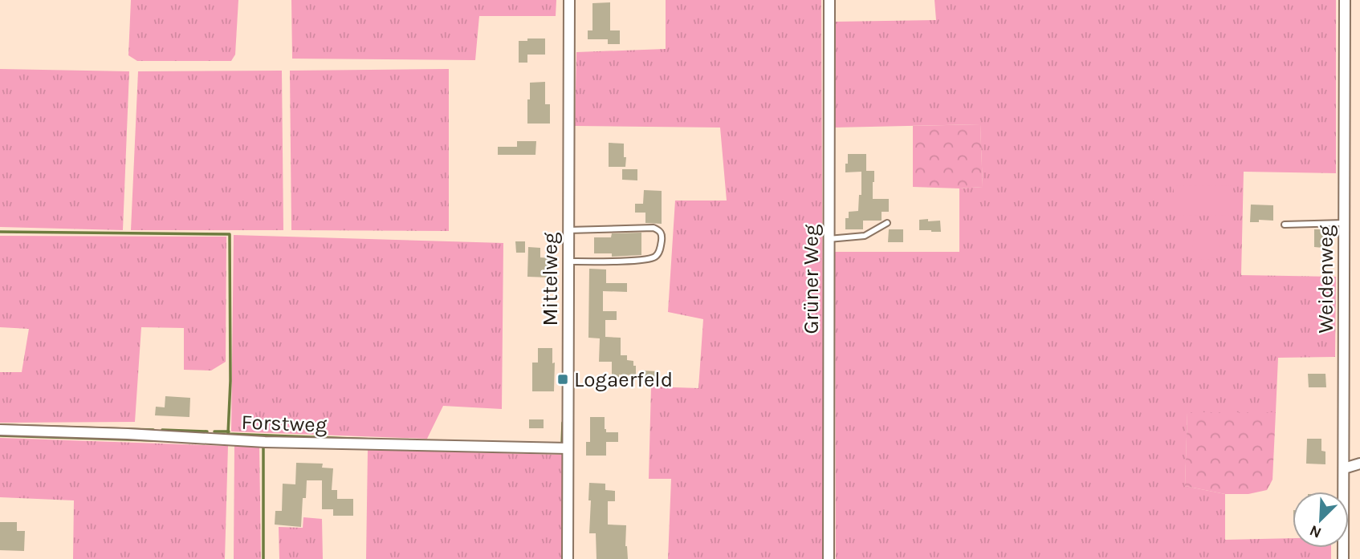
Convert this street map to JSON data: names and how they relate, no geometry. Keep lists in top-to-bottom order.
{
  "streets": {
    "street": [
      "Mittelweg",
      "Grüner Weg",
      "Weidenweg",
      "Forstweg"
    ]
  },
  "crossings": [
    ["Mittelweg", "Forstweg"]
  ],
  "places": {
    "transit": ["Logaerfeld"]
  },
  "north": "bottom left"
}
